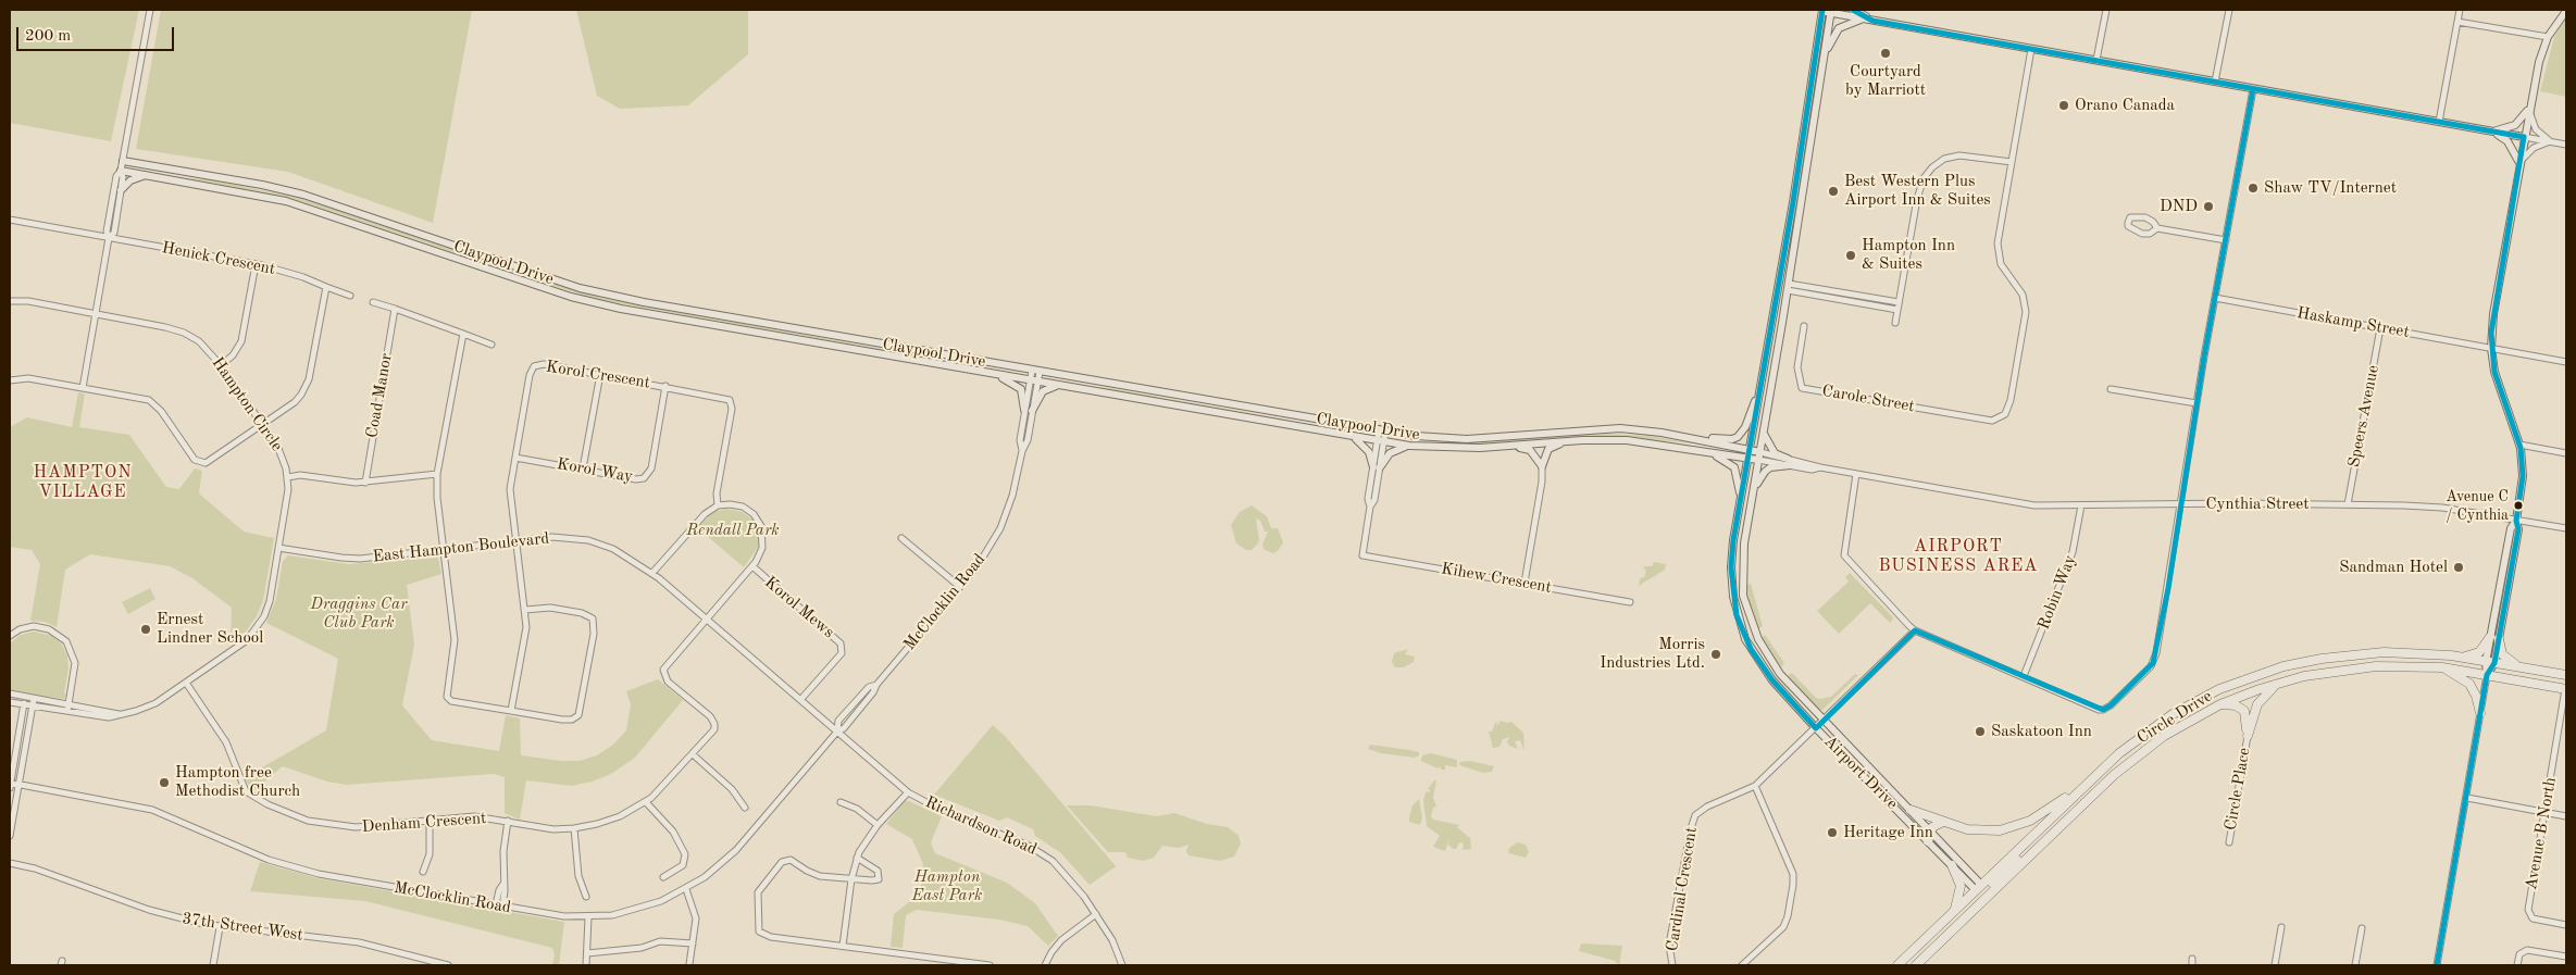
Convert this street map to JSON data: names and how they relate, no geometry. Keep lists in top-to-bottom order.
{
  "streets": {
    "highway": ["Circle Drive"],
    "main road": ["Claypool Drive", "Airport Drive"],
    "street": [
      "Henick Crescent",
      "Haskamp Street",
      "Korol Crescent",
      "Coad Manor",
      "Carole Street",
      "Hampton Circle",
      "Speers Avenue",
      "Korol Way",
      "Cynthia Street",
      "East Hampton Boulevard",
      "Kihew Crescent",
      "Robin Way",
      "McClocklin Road",
      "Korol Mews",
      "Circle Place",
      "Denham Crescent",
      "Richardson Road",
      "Avenue B North",
      "Cardinal Crescent",
      "37th Street West"
    ]
  },
  "crossings": [
    ["Claypool Drive", "Cynthia Street"],
    ["Claypool Drive", "McClocklin Road"],
    ["Claypool Drive", "Airport Drive"],
    ["Haskamp Street", "Speers Avenue"],
    ["Korol Crescent", "Korol Way"],
    ["Korol Crescent", "East Hampton Boulevard"],
    ["Hampton Circle", "East Hampton Boulevard"],
    ["Hampton Circle", "Denham Crescent"],
    ["Speers Avenue", "Cynthia Street"],
    ["Cynthia Street", "Robin Way"],
    ["Cynthia Street", "Airport Drive"],
    ["East Hampton Boulevard", "McClocklin Road"],
    ["East Hampton Boulevard", "Korol Mews"],
    ["East Hampton Boulevard", "Denham Crescent"],
    ["East Hampton Boulevard", "Richardson Road"],
    ["McClocklin Road", "Richardson Road"],
    ["Circle Drive", "Airport Drive"],
    ["Circle Drive", "Avenue B North"],
    ["Airport Drive", "Cardinal Crescent"]
  ],
  "districts": ["HAMPTON VILLAGE", "AIRPORT BUSINESS AREA"],
  "parks": ["Rendall Park", "Draggins Car Club Park", "Hampton East Park"],
  "places": [
    "Courtyard by Marriott",
    "Orano Canada",
    "Shaw TV/Internet",
    "Best Western Plus Airport Inn & Suites",
    "DND",
    "Hampton Inn & Suites",
    "Avenue C / Cynthia",
    "Sandman Hotel",
    "Ernest Lindner School",
    "Morris Industries Ltd.",
    "Saskatoon Inn",
    "Hampton free Methodist Church",
    "Heritage Inn"
  ],
  "scale_bar": "200 m"
}
